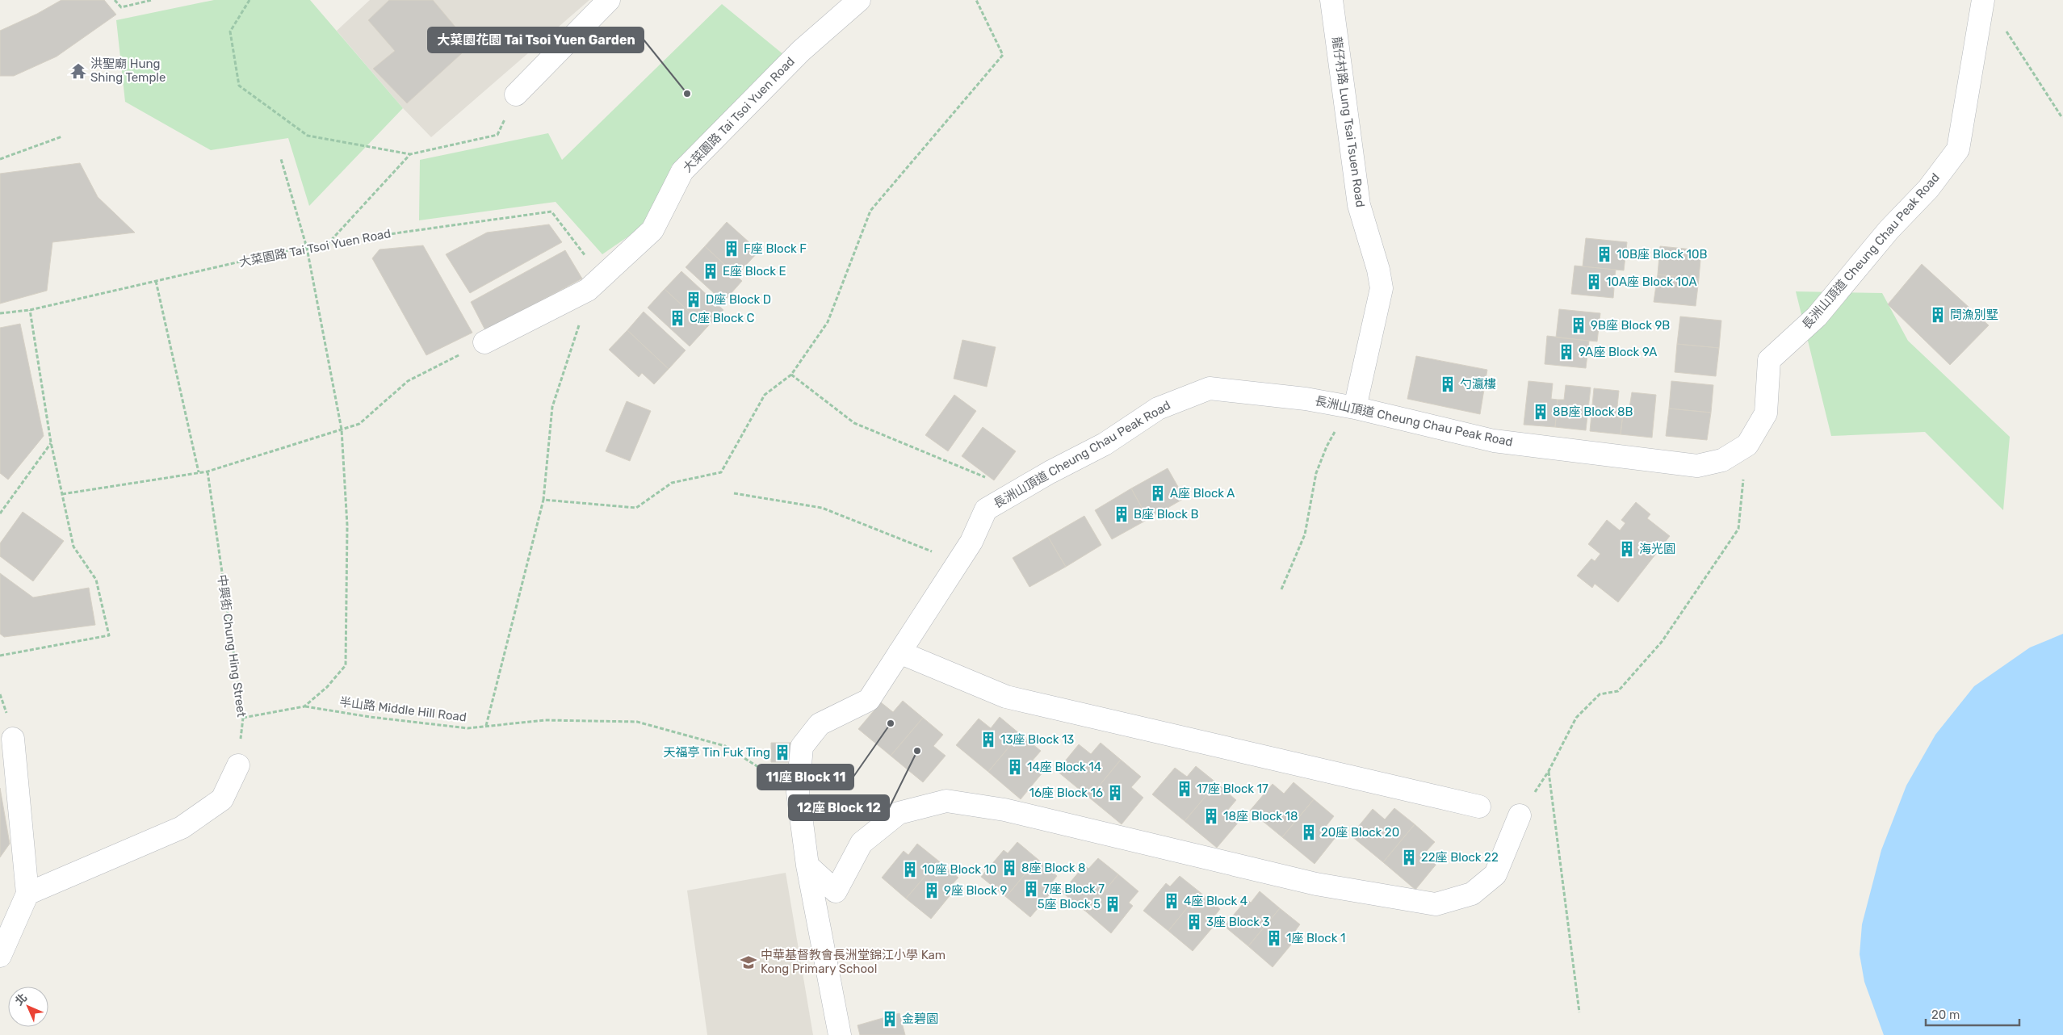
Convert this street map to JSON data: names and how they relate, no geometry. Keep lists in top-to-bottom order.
{
  "streets": {
    "street": ["大菜園路 Tai Tsoi Yuen Road", "龍仔村路 Lung Tsai Tsuen Road", "長洲山頂道 Cheung Chau Peak Road"],
    "path": ["中興街 Chung Hing Street", "半山路 Middle Hill Road"]
  },
  "crossings": [
    ["龍仔村路 Lung Tsai Tsuen Road", "長洲山頂道 Cheung Chau Peak Road"],
    ["長洲山頂道 Cheung Chau Peak Road", "半山路 Middle Hill Road"]
  ],
  "places": {
    "temple": ["洪聖廟 Hung Shing Temple"],
    "other": ["大菜園花園 Tai Tsoi Yuen Garden", "11座 Block 11", "12座 Block 12"],
    "building": [
      "F座 Block F",
      "10B座 Block 10B",
      "E座 Block E",
      "10A座 Block 10A",
      "D座 Block D",
      "問漁別墅",
      "C座 Block C",
      "9B座 Block 9B",
      "9A座 Block 9A",
      "勺瀛樓",
      "8B座 Block 8B",
      "A座 Block A",
      "B座 Block B",
      "海光園",
      "13座 Block 13",
      "天福亭 Tin Fuk Ting",
      "14座 Block 14",
      "17座 Block 17",
      "16座 Block 16",
      "18座 Block 18",
      "20座 Block 20",
      "22座 Block 22",
      "8座 Block 8",
      "10座 Block 10",
      "7座 Block 7",
      "9座 Block 9",
      "4座 Block 4",
      "5座 Block 5",
      "3座 Block 3",
      "1座 Block 1",
      "金碧園"
    ],
    "school or university": ["中華基督教會長洲堂錦江小學 Kam Kong Primary School"]
  },
  "scale_bar": "20 m",
  "north": "top left"
}
